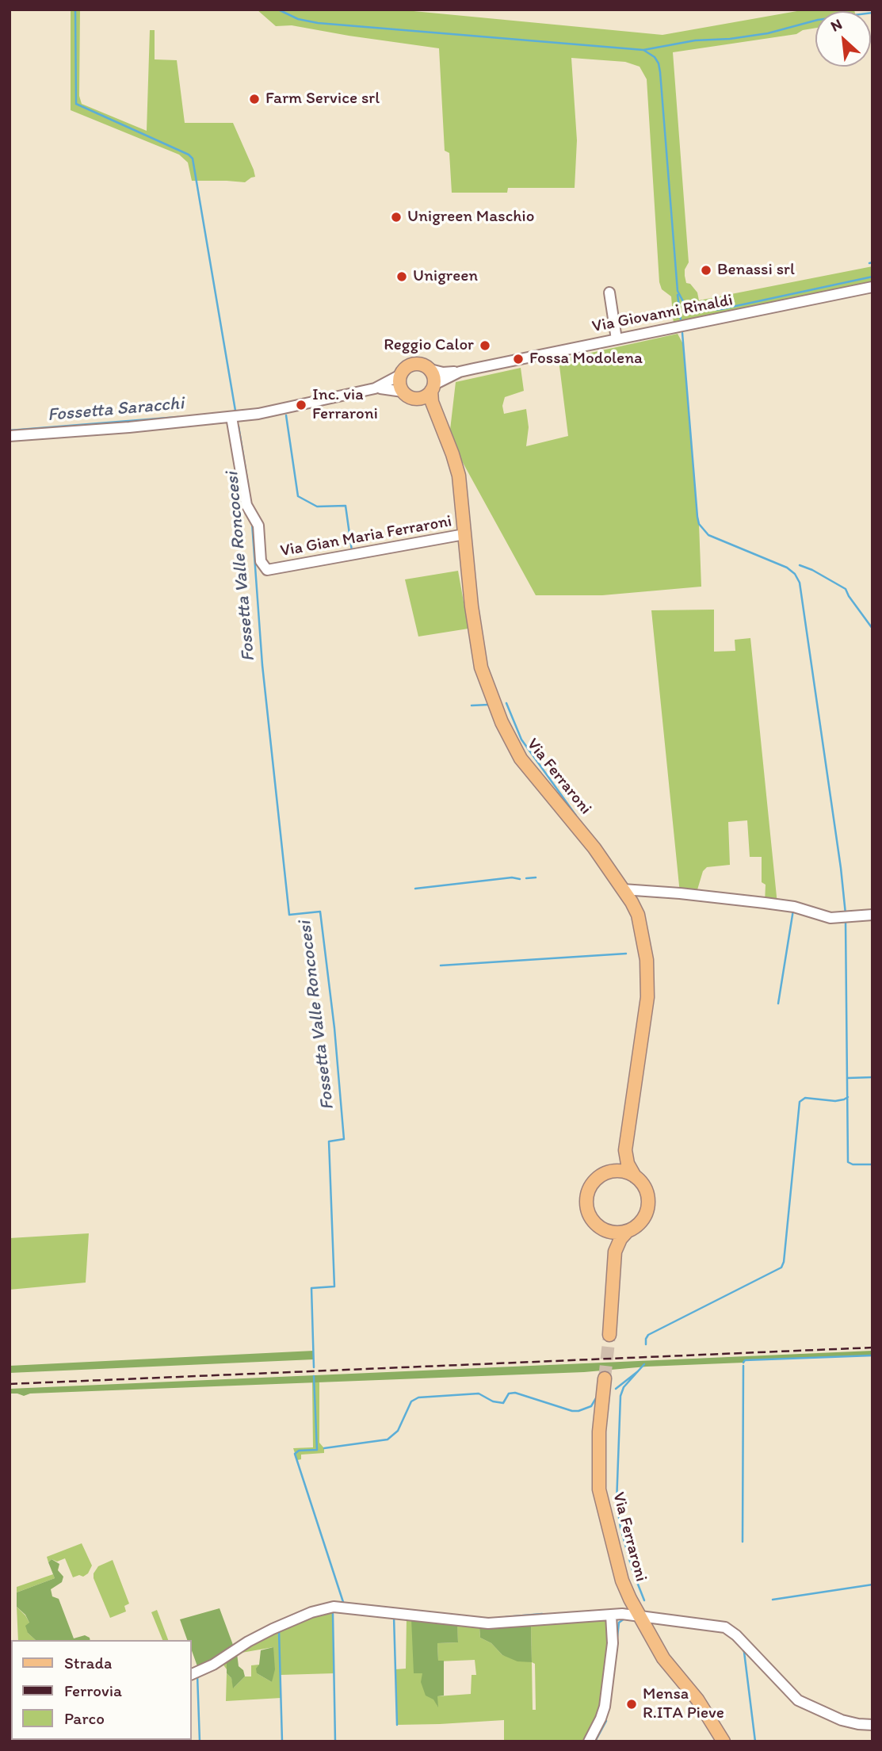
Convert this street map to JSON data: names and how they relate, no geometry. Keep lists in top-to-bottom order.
{
  "streets": {
    "main road": ["Via Ferraroni"],
    "street": ["Via Giovanni Rinaldi", "Via Gian Maria Ferraroni"]
  },
  "crossings": [
    ["Via Giovanni Rinaldi", "Via Ferraroni"],
    ["Via Gian Maria Ferraroni", "Via Ferraroni"]
  ],
  "water": ["Fossetta Saracchi", "Fossetta Valle Roncocesi"],
  "places": [
    "Farm Service srl",
    "Unigreen Maschio",
    "Benassi srl",
    "Unigreen",
    "Reggio Calor",
    "Fossa Modolena",
    "Inc. via Ferraroni",
    "Mensa R.ITA Pieve"
  ],
  "legend": ["Strada", "Ferrovia", "Parco"],
  "north": "top left"
}
